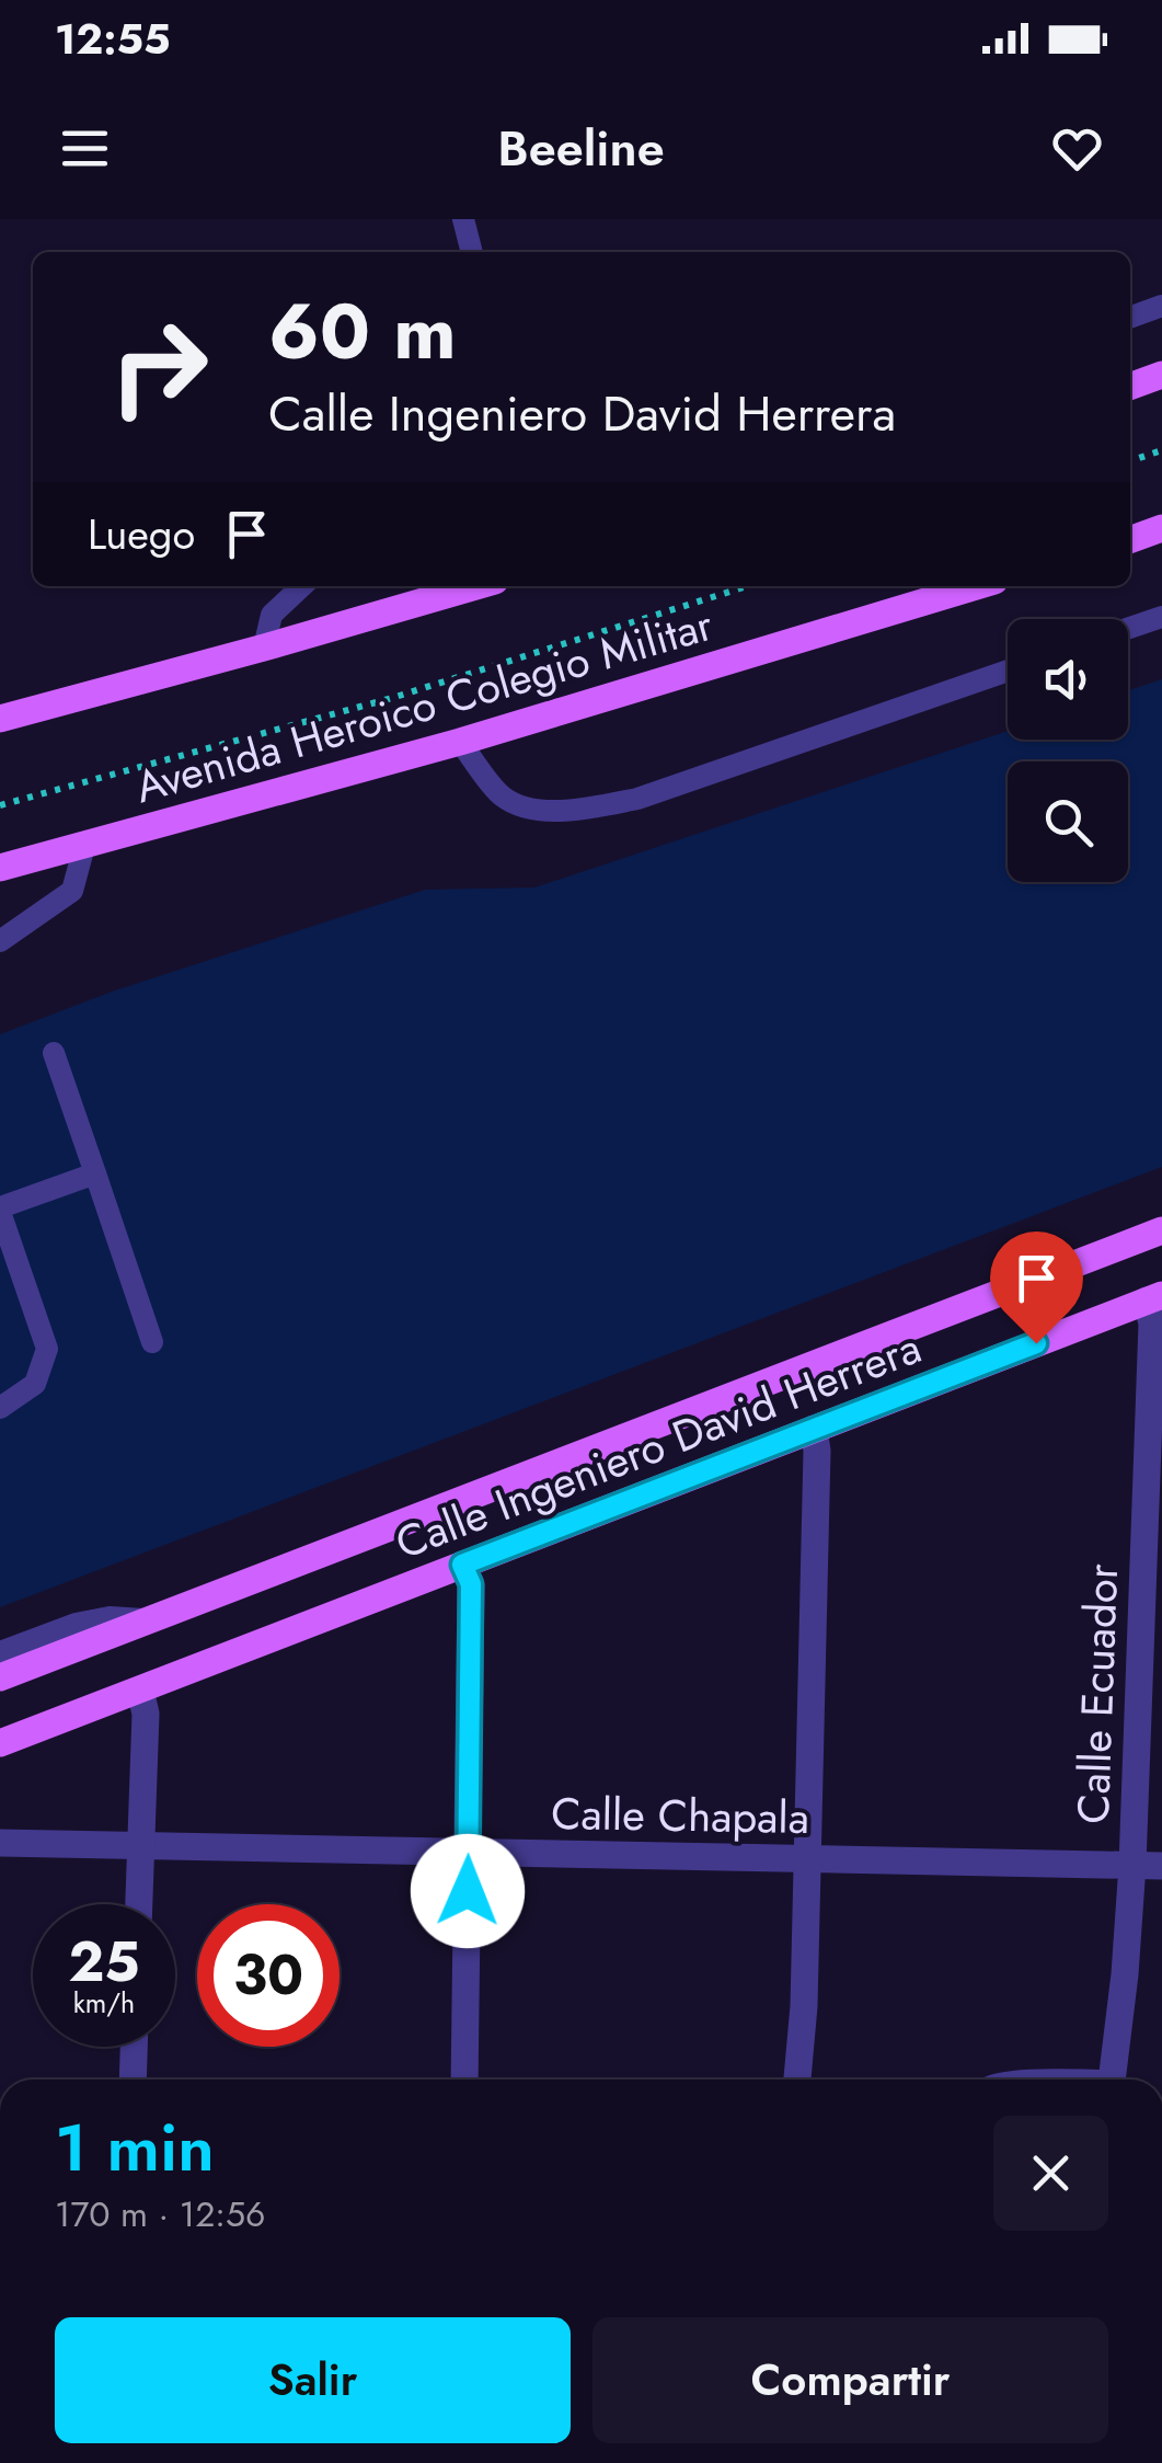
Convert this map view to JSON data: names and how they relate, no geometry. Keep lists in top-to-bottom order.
{
  "streets": {
    "main road": ["Avenida Heroico Colegio Militar", "Calle Ingeniero David Herrera"],
    "street": ["Calle Ecuador", "Calle Chapala"]
  },
  "crossings": [
    ["Calle Ingeniero David Herrera", "Calle Ecuador"],
    ["Calle Ecuador", "Calle Chapala"]
  ],
  "page": {
    "status": "12:55",
    "header": "Beeline",
    "turn": ["60 m", "Calle Ingeniero David Herrera"],
    "then": "Luego",
    "speed": "25 km/h",
    "limit": "30",
    "heading": ["1 min", "170 m · 12:56"],
    "buttons": ["Salir", "Compartir"]
  }
}
